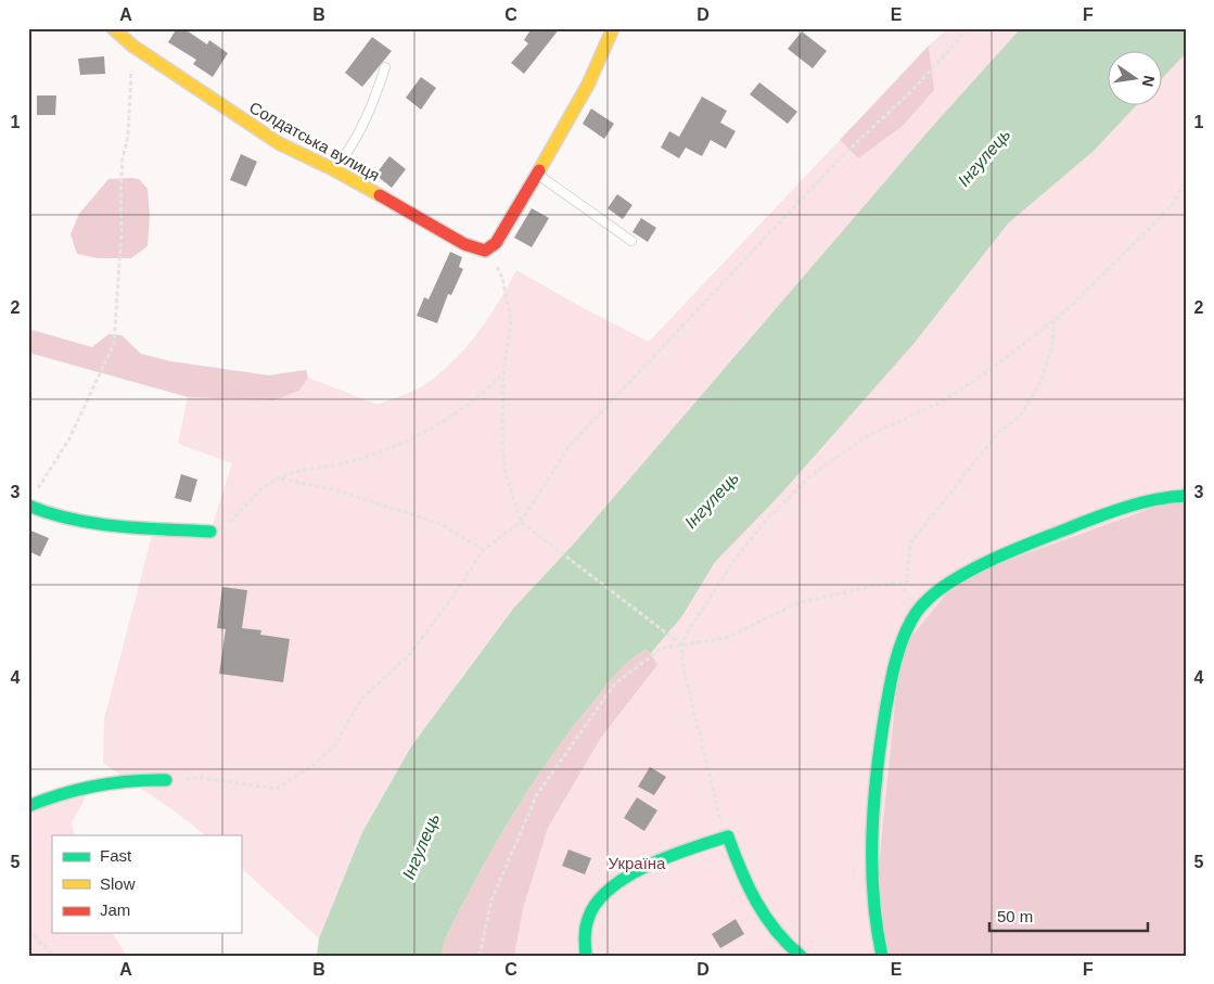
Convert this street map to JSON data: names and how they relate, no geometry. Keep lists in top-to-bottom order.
{
  "streets": {
    "street": ["Солдатська вулиця"]
  },
  "water": ["Інгулець"],
  "parks": ["Україна"],
  "legend": ["Fast", "Slow", "Jam"],
  "scale_bar": "50 m",
  "north": "right",
  "grid": {
    "columns": [
      "A",
      "B",
      "C",
      "D",
      "E",
      "F"
    ],
    "rows": [
      "1",
      "2",
      "3",
      "4",
      "5"
    ]
  }
}
